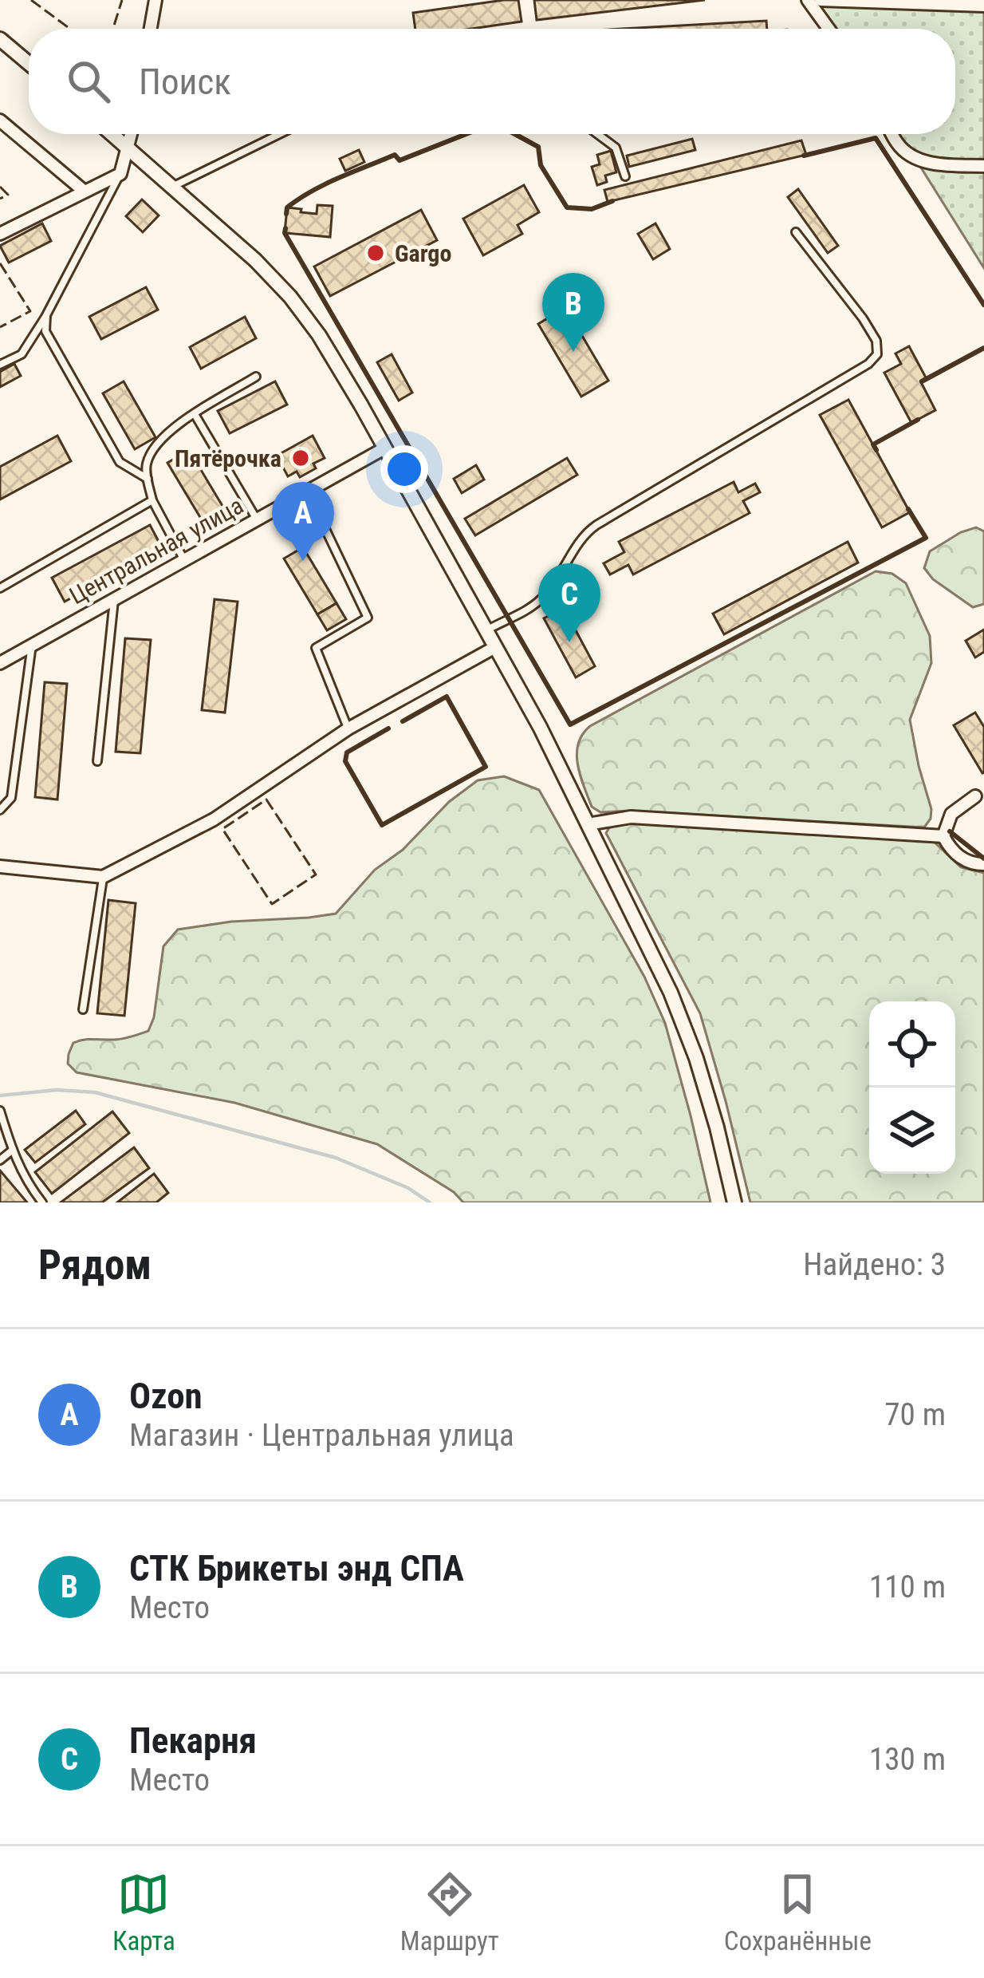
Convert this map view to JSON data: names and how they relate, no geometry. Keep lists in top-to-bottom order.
{
  "streets": {
    "street": ["Центральная улица"]
  },
  "places": ["Gargo", "Пятёрочка"],
  "page": {
    "search": "Поиск",
    "pins": ["B", "A", "C"],
    "heading": ["Рядом", "Найдено: 3"],
    "list": [
      {
        "mark": "A",
        "name": "Ozon",
        "note": "Магазин · Центральная улица",
        "value": "70 m"
      },
      {
        "mark": "B",
        "name": "СТК Брикеты энд СПА",
        "note": "Место",
        "value": "110 m"
      },
      {
        "mark": "C",
        "name": "Пекарня",
        "note": "Место",
        "value": "130 m"
      }
    ],
    "nav": ["Карта", "Маршрут", "Сохранённые"]
  }
}
